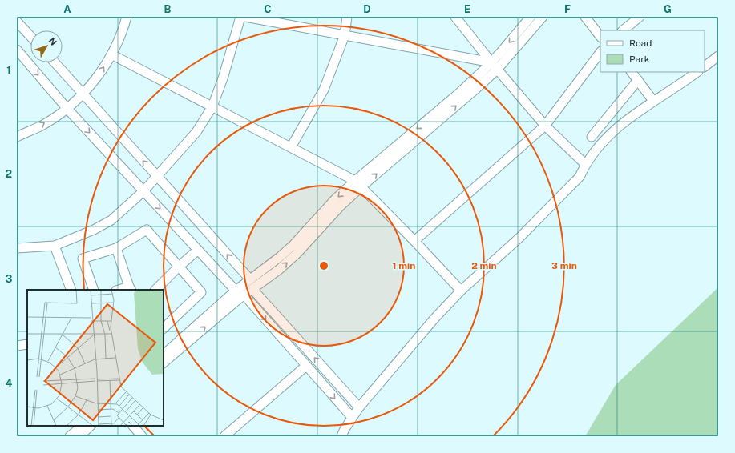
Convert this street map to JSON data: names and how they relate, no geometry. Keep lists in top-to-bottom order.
{
  "legend": ["Road", "Park"],
  "north": "top right",
  "grid": {
    "columns": [
      "A",
      "B",
      "C",
      "D",
      "E",
      "F",
      "G"
    ],
    "rows": [
      "1",
      "2",
      "3",
      "4"
    ]
  },
  "rings": ["1 min", "2 min", "3 min"]
}
